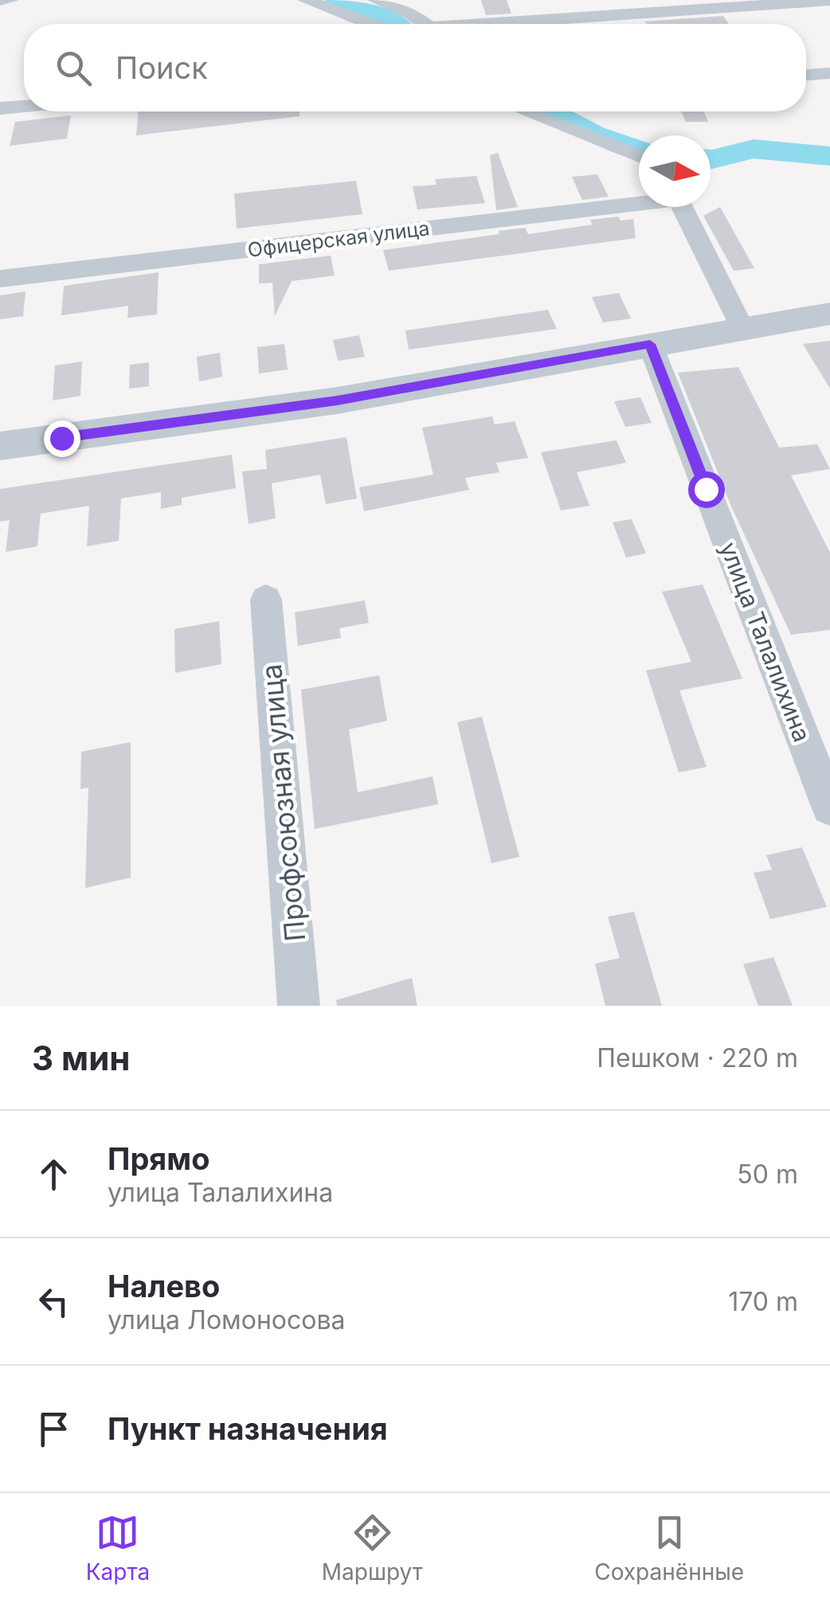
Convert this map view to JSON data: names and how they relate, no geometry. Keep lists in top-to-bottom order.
{
  "streets": {
    "street": ["Офицерская улица", "улица Талалихина", "Профсоюзная улица"]
  },
  "north": "right",
  "page": {
    "search": "Поиск",
    "heading": ["3 мин", "Пешком · 220 m"],
    "list": [
      ["Прямо", "улица Талалихина", "50 m"],
      ["Налево", "улица Ломоносова", "170 m"],
      "Пункт назначения"
    ],
    "nav": ["Карта", "Маршрут", "Сохранённые"]
  }
}
